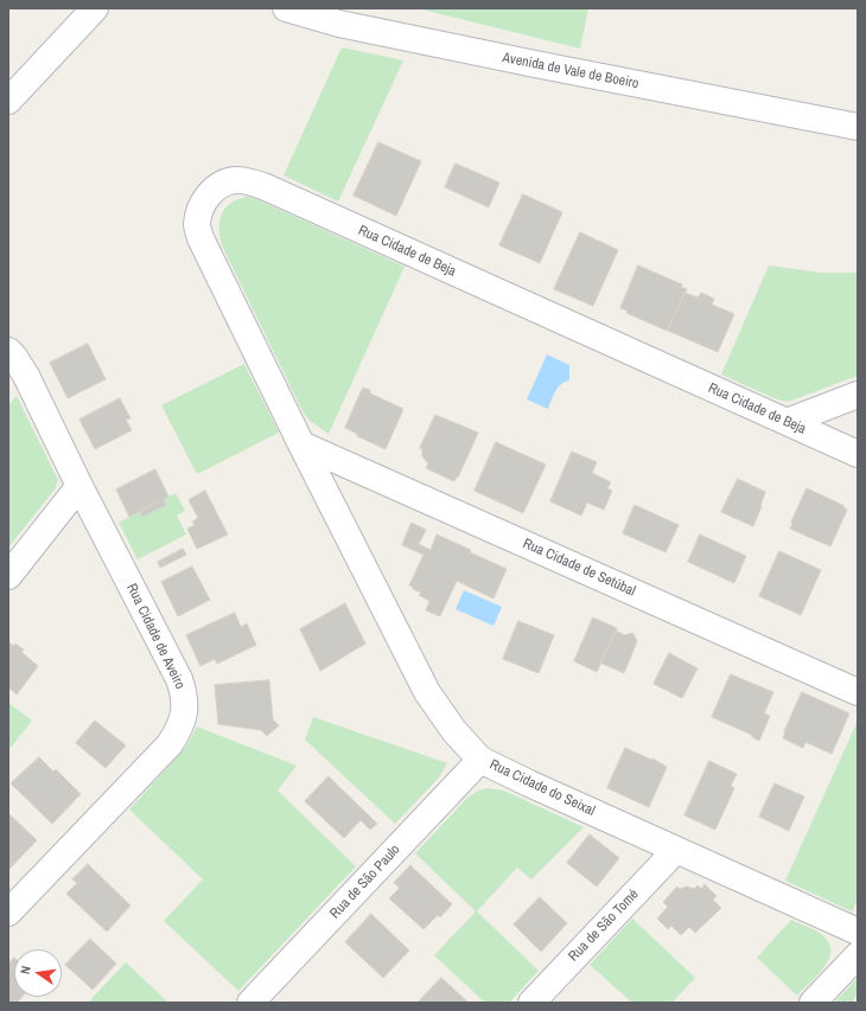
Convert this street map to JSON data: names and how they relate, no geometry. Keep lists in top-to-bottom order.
{
  "streets": {
    "street": [
      "Avenida de Vale de Boeiro",
      "Rua Cidade de Beja",
      "Rua Cidade de Setúbal",
      "Rua Cidade de Aveiro",
      "Rua Cidade do Seixal",
      "Rua de São Paulo",
      "Rua de São Tomé"
    ]
  },
  "crossings": [
    ["Rua Cidade de Beja", "Rua Cidade de Setúbal"],
    ["Rua Cidade de Beja", "Rua Cidade do Seixal"],
    ["Rua Cidade de Setúbal", "Rua Cidade do Seixal"],
    ["Rua Cidade do Seixal", "Rua de São Paulo"],
    ["Rua Cidade do Seixal", "Rua de São Tomé"]
  ],
  "north": "left"
}
